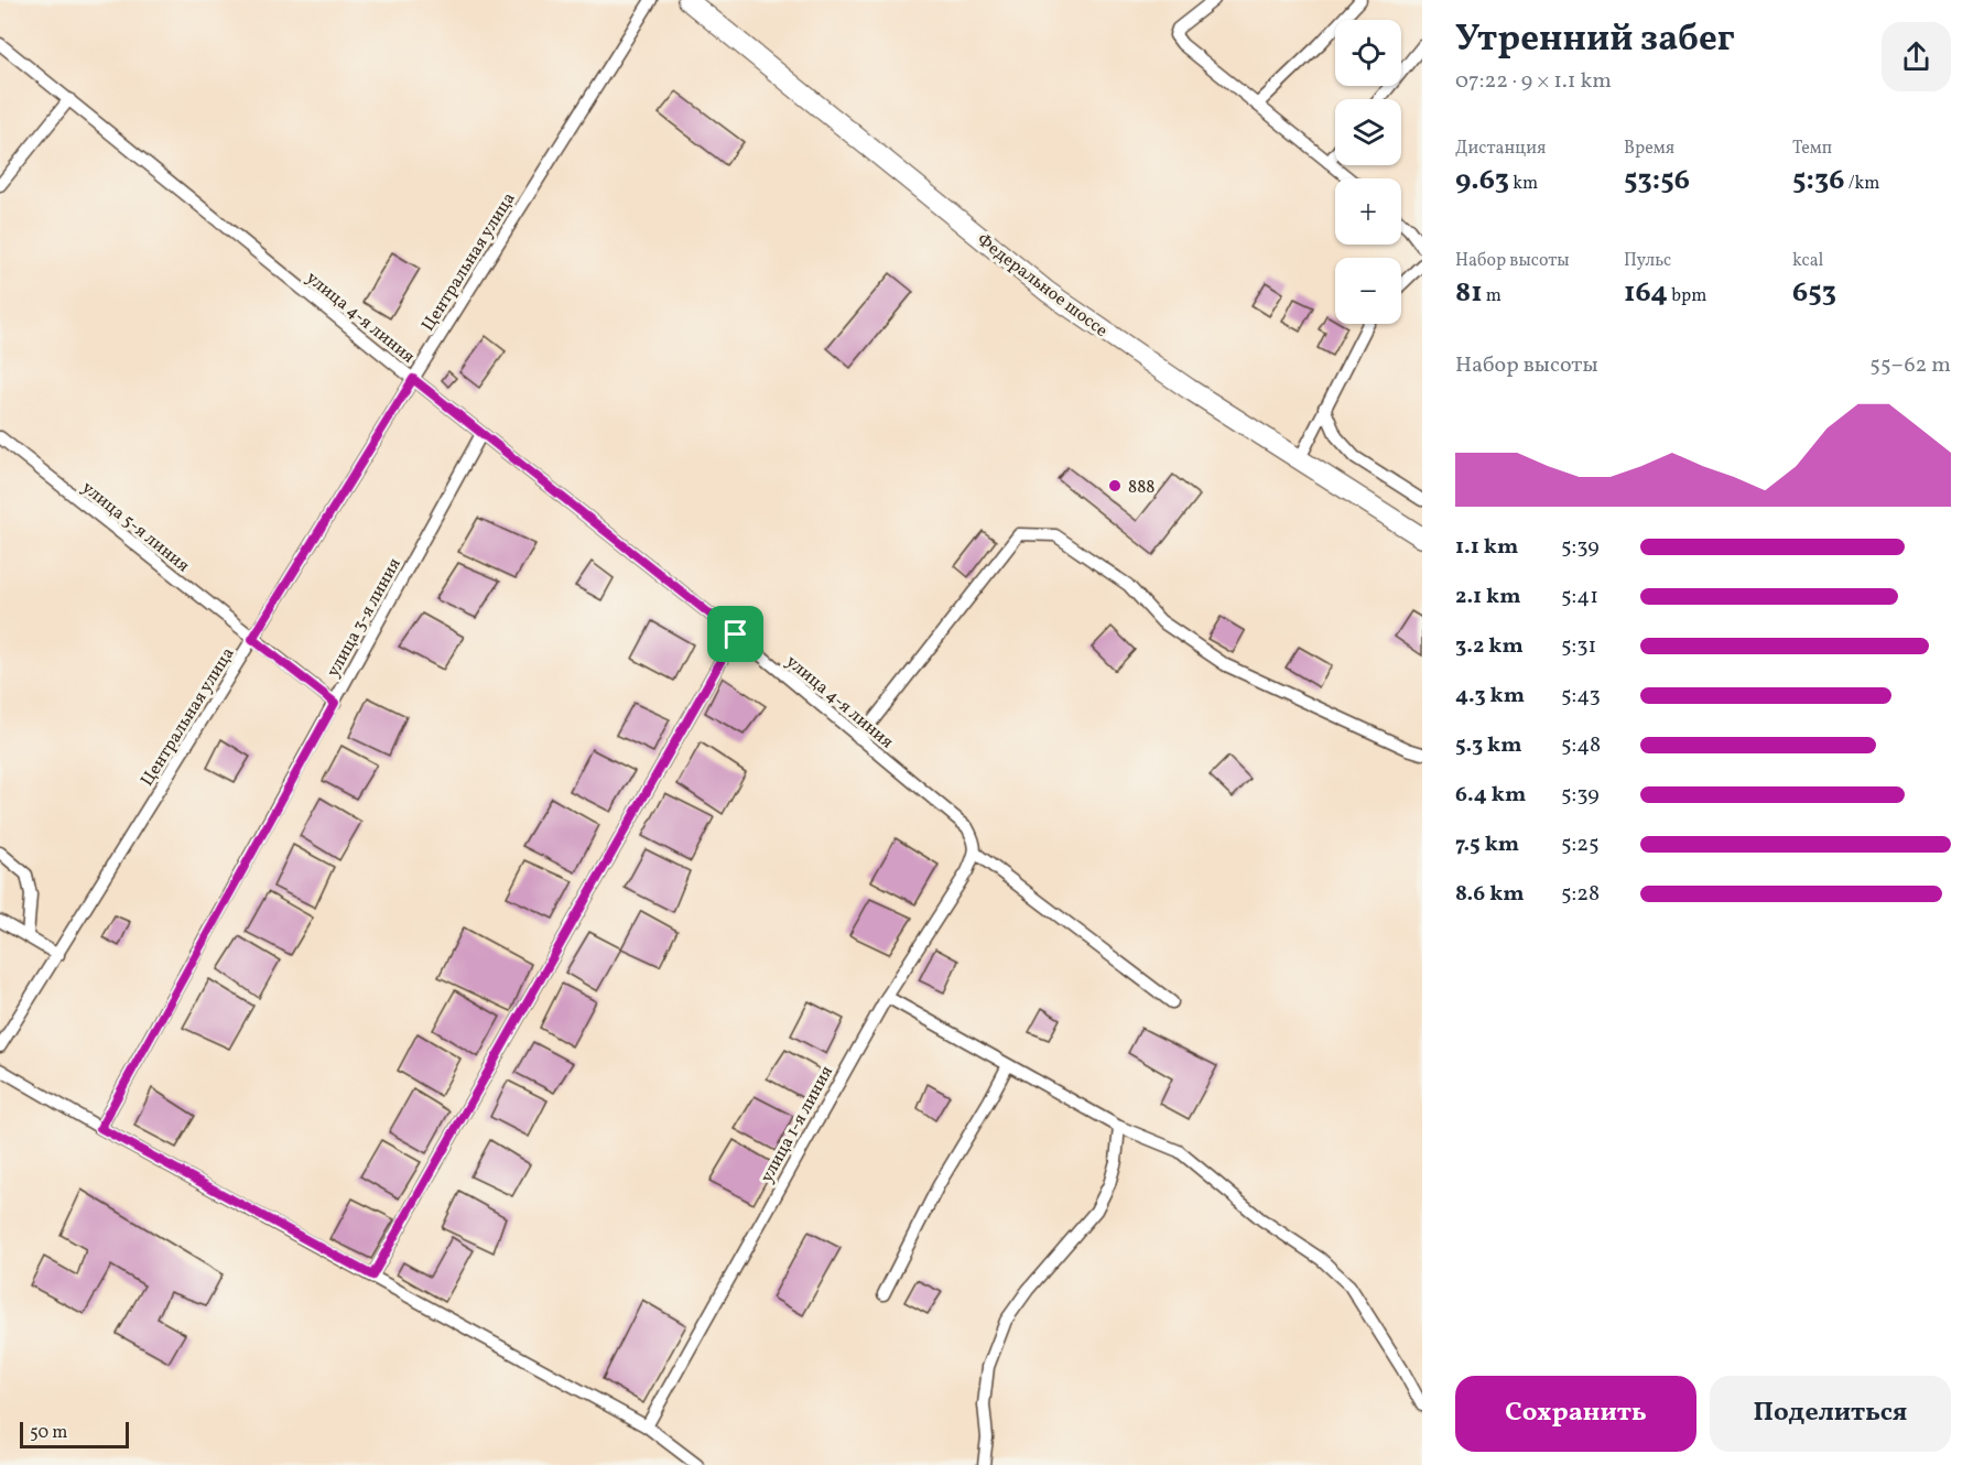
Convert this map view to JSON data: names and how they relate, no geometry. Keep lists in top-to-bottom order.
{
  "streets": {
    "highway": ["Федеральное шоссе"],
    "street": [
      "Центральная улица",
      "улица 4-я линия",
      "улица 5-я линия",
      "улица 3-я линия",
      "улица 1-я линия"
    ]
  },
  "crossings": [
    ["Центральная улица", "улица 4-я линия"],
    ["Центральная улица", "улица 5-я линия"],
    ["улица 4-я линия", "улица 3-я линия"],
    ["улица 4-я линия", "улица 1-я линия"],
    ["улица 5-я линия", "улица 3-я линия"]
  ],
  "places": ["888"],
  "scale_bar": "50 m",
  "page": {
    "heading": ["Утренний забег", "07:22 · 9 × 1.1 km"],
    "map_buttons": ["+", "−"],
    "stats": [
      ["Дистанция", "9.63 km"],
      ["Время", "53:56"],
      ["Темп", "5:36 /km"],
      ["Набор высоты", "81 m"],
      ["Пульс", "164 bpm"],
      ["kcal", "653"]
    ],
    "chart": ["Набор высоты", "55–62 m"],
    "list": [
      {
        "name": "1.1 km",
        "note": "5:39"
      },
      {
        "name": "2.1 km",
        "note": "5:41"
      },
      {
        "name": "3.2 km",
        "note": "5:31"
      },
      {
        "name": "4.3 km",
        "note": "5:43"
      },
      {
        "name": "5.3 km",
        "note": "5:48"
      },
      {
        "name": "6.4 km",
        "note": "5:39"
      },
      {
        "name": "7.5 km",
        "note": "5:25"
      },
      {
        "name": "8.6 km",
        "note": "5:28"
      }
    ],
    "buttons": ["Сохранить", "Поделиться"],
    "scale": "50 m"
  }
}
